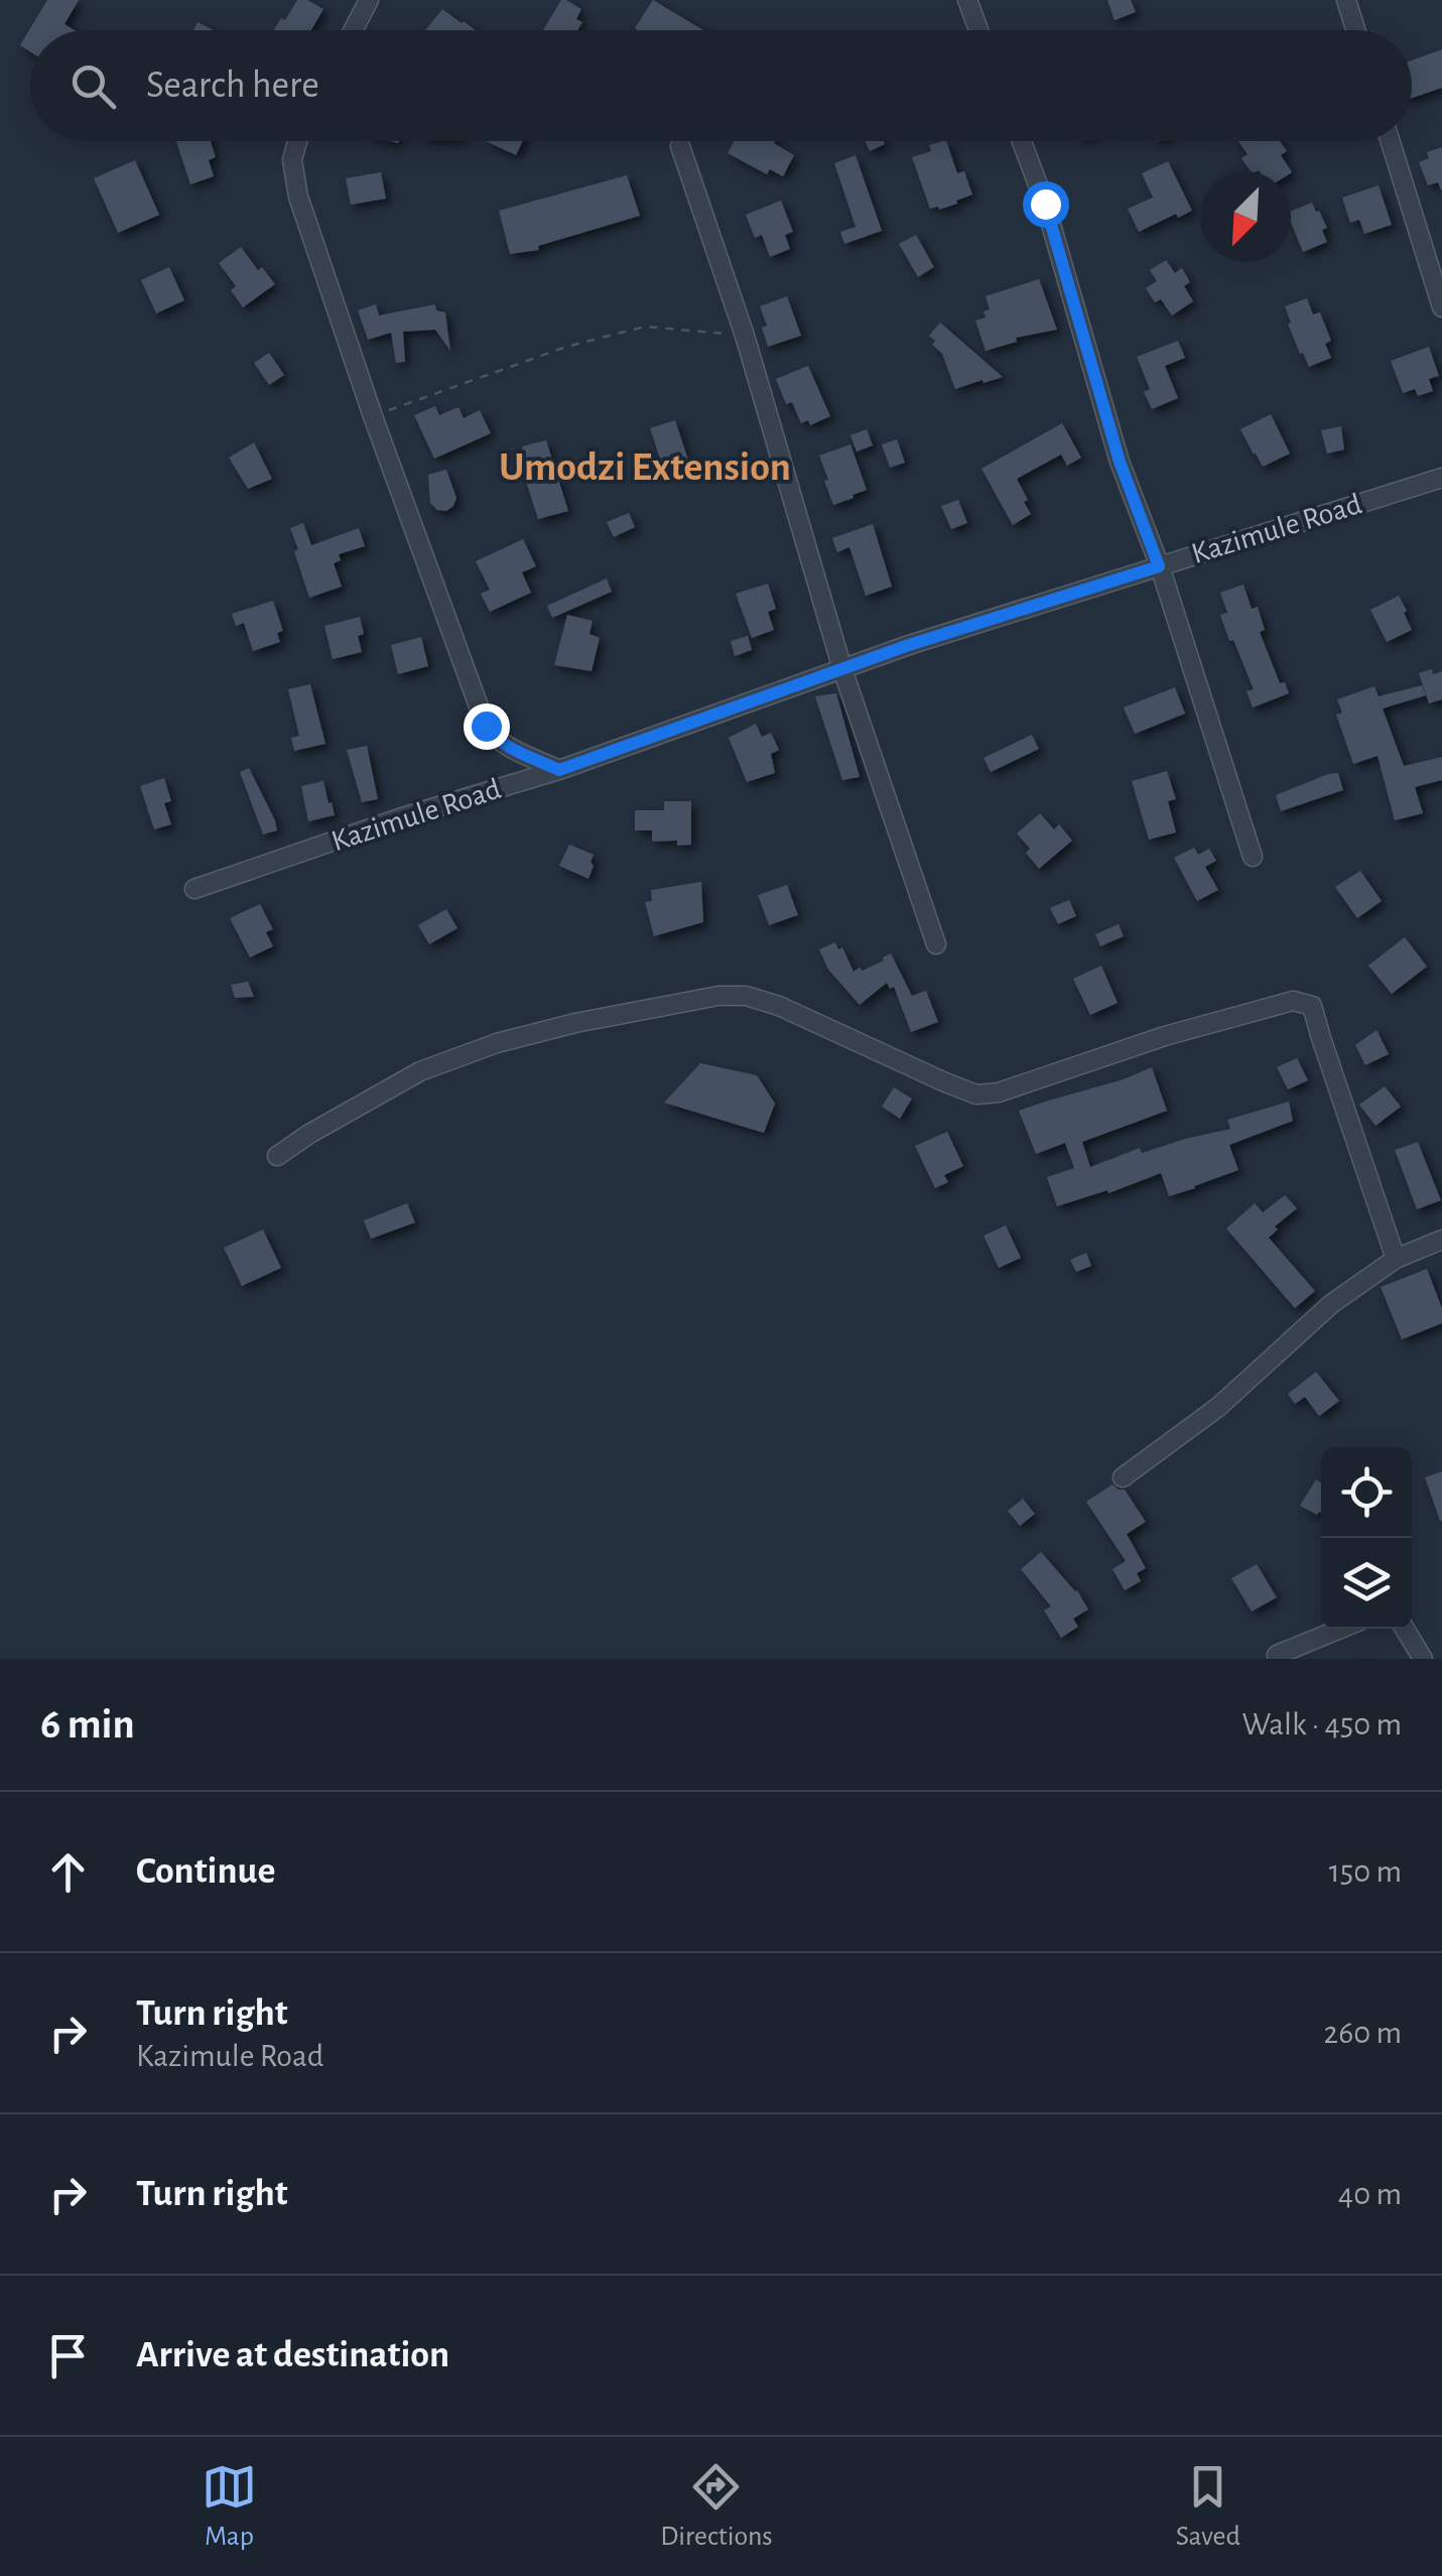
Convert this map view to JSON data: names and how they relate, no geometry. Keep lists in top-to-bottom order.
{
  "streets": {
    "street": ["Kazimule Road"]
  },
  "districts": ["Umodzi Extension"],
  "north": "bottom left",
  "page": {
    "search": "Search here",
    "heading": ["6 min", "Walk · 450 m"],
    "list": [
      ["Continue", "150 m"],
      ["Turn right", "Kazimule Road", "260 m"],
      ["Turn right", "40 m"],
      "Arrive at destination"
    ],
    "nav": ["Map", "Directions", "Saved"]
  }
}
